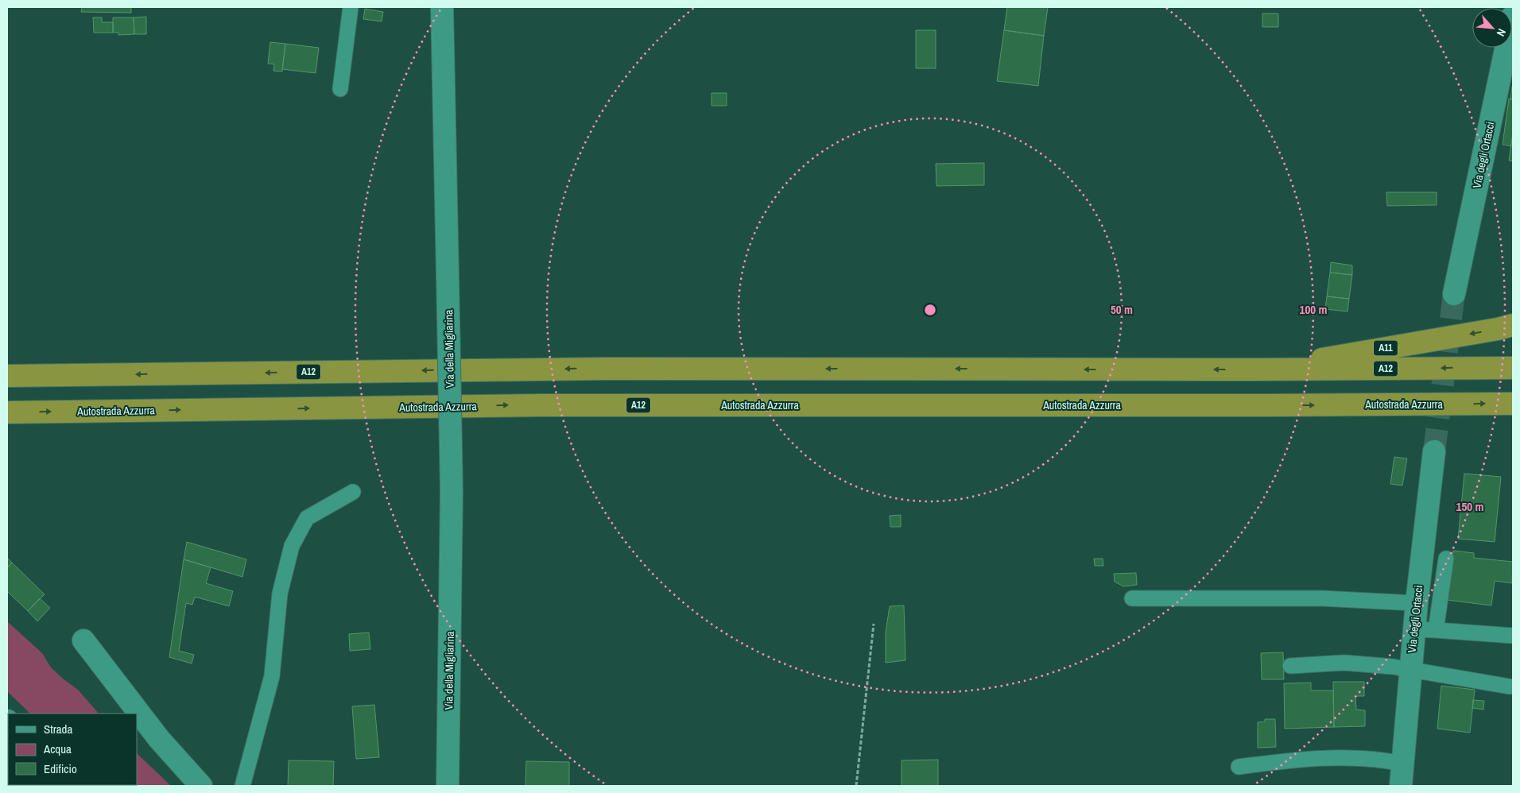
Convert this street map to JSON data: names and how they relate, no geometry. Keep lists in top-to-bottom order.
{
  "streets": {
    "highway": ["A11", "A12", "Autostrada Azzurra"],
    "street": ["Via degli Ortacci", "Via della Migliarina"]
  },
  "crossings": [
    ["A11", "A12"]
  ],
  "legend": ["Strada", "Acqua", "Edificio"],
  "north": "bottom right",
  "rings": ["50 m", "100 m", "150 m"]
}
